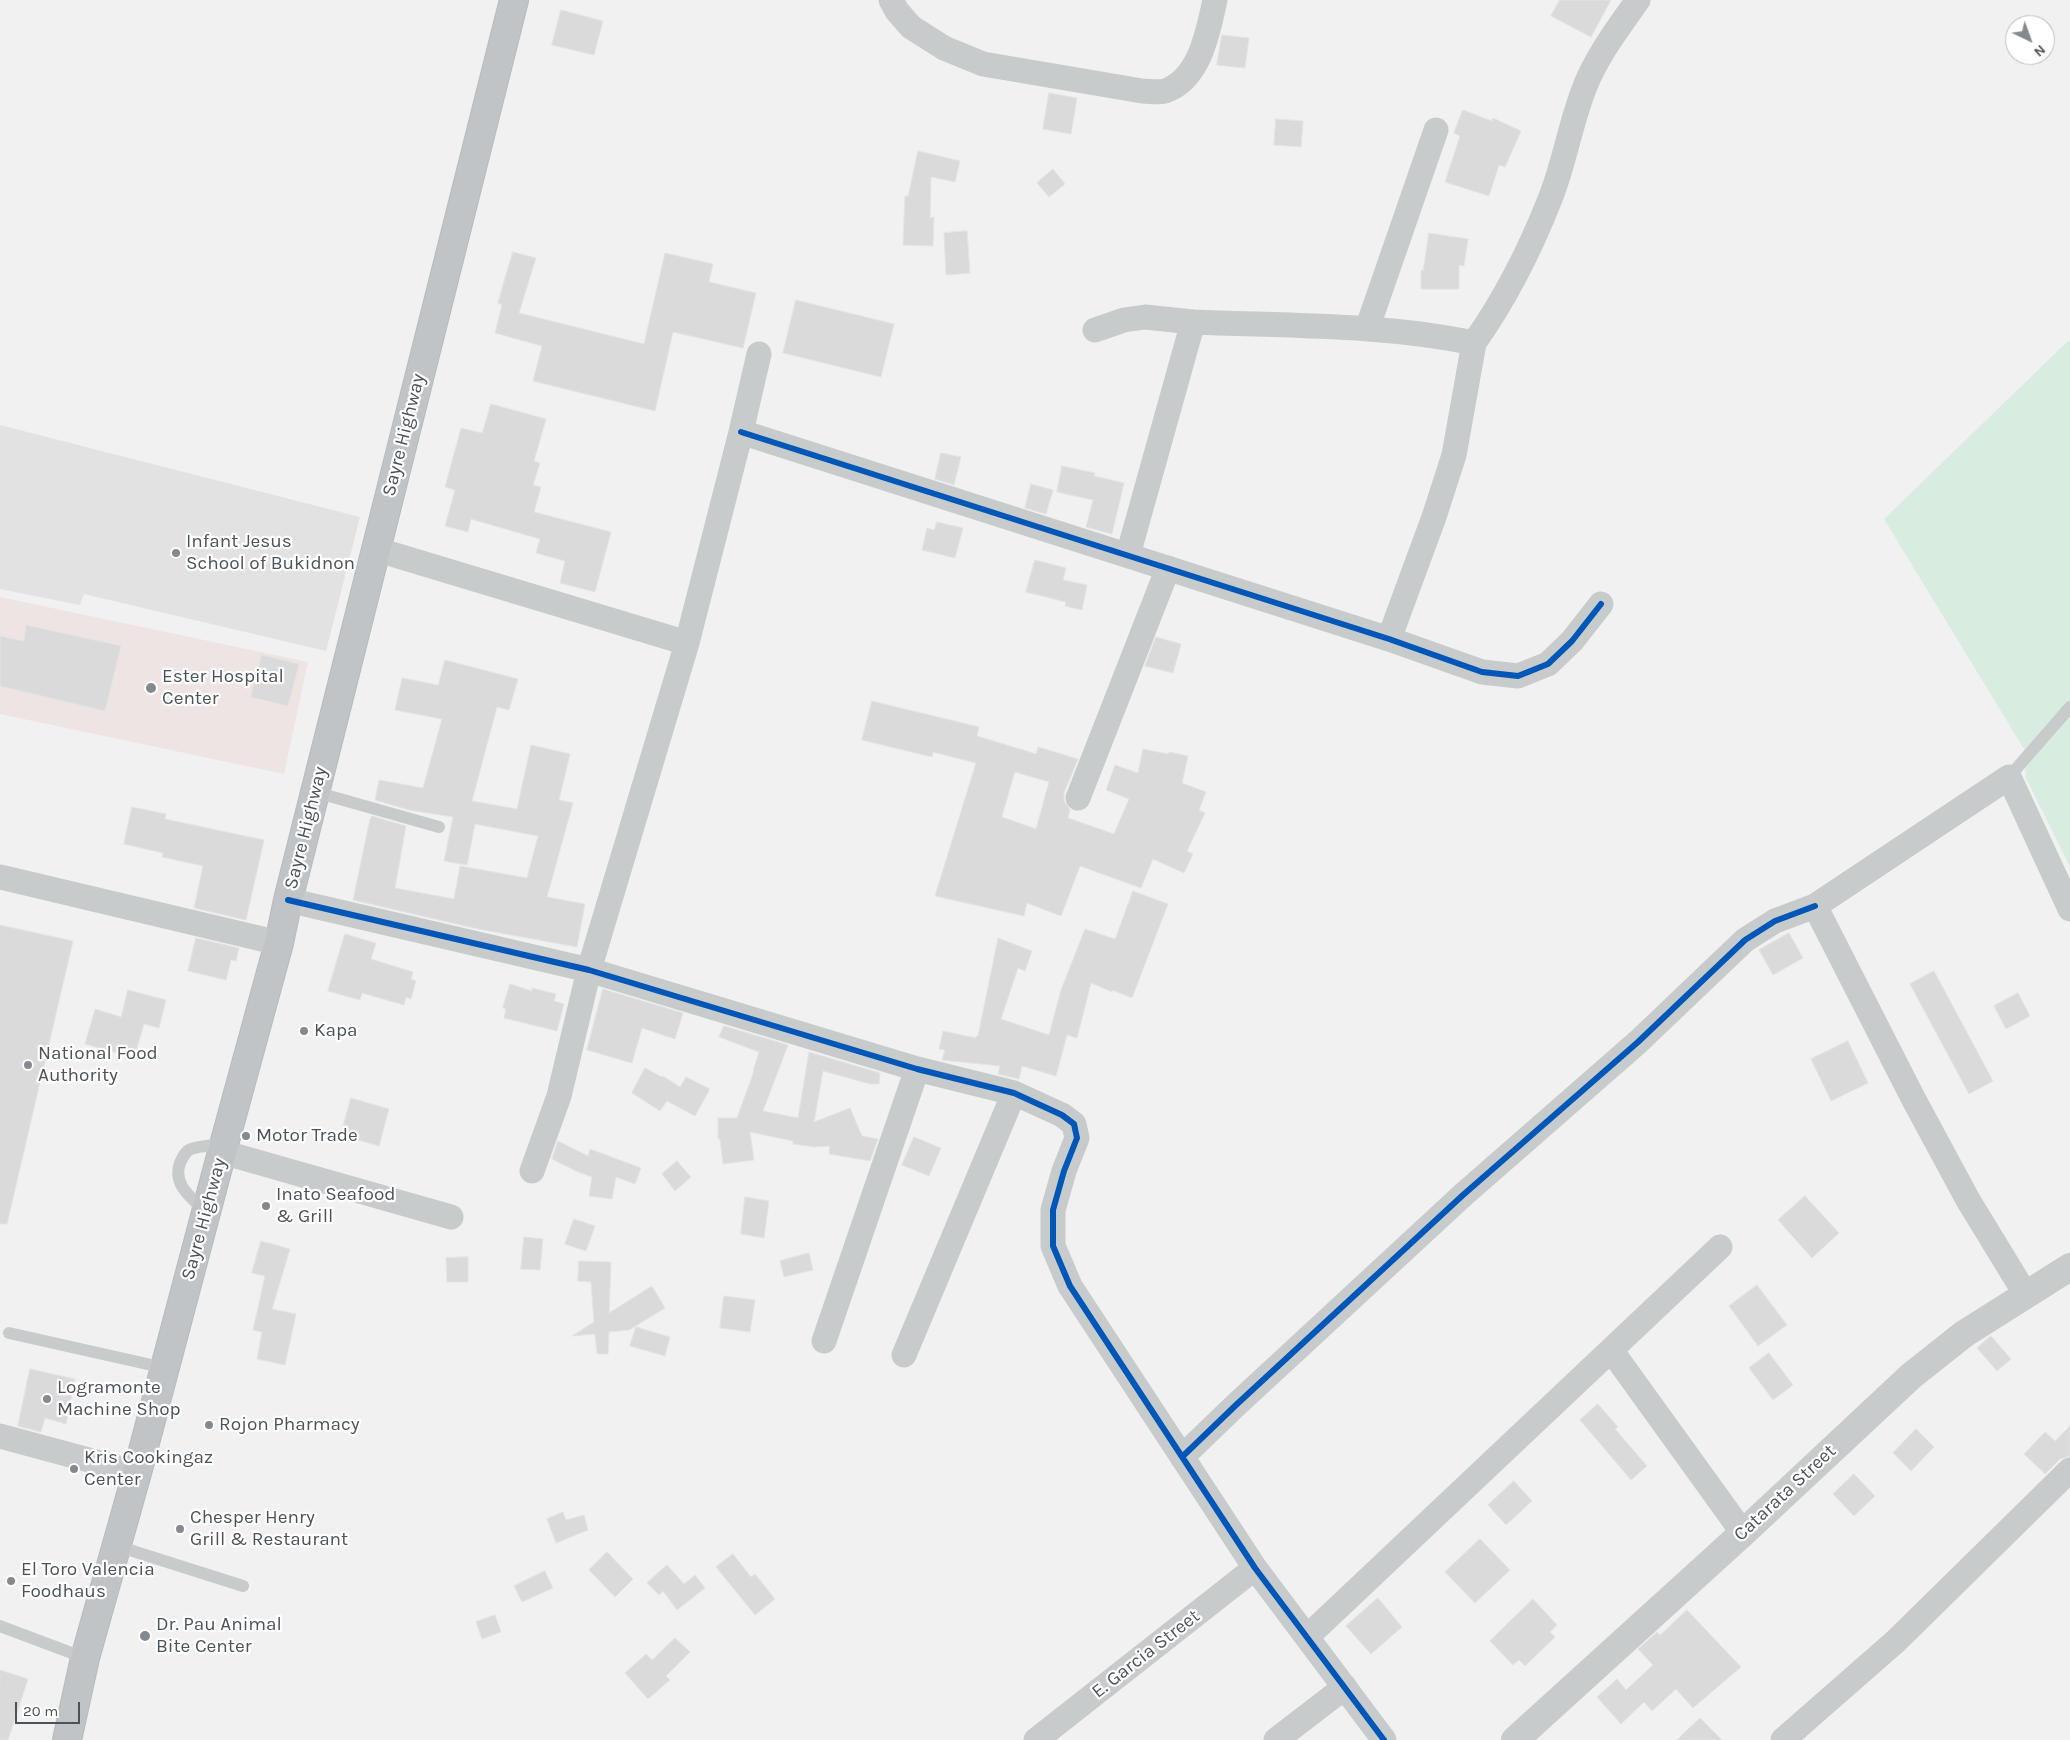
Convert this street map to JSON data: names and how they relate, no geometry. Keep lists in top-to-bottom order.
{
  "streets": {
    "highway": ["Sayre Highway"],
    "street": ["Catarata Street", "E. Garcia Street"]
  },
  "places": [
    "Infant Jesus School of Bukidnon",
    "Ester Hospital Center",
    "Kapa",
    "National Food Authority",
    "Motor Trade",
    "Inato Seafood & Grill",
    "Logramonte Machine Shop",
    "Rojon Pharmacy",
    "Kris Cookingaz Center",
    "Chesper Henry Grill & Restaurant",
    "El Toro Valencia Foodhaus",
    "Dr. Pau Animal Bite Center"
  ],
  "scale_bar": "20 m",
  "north": "bottom right"
}
